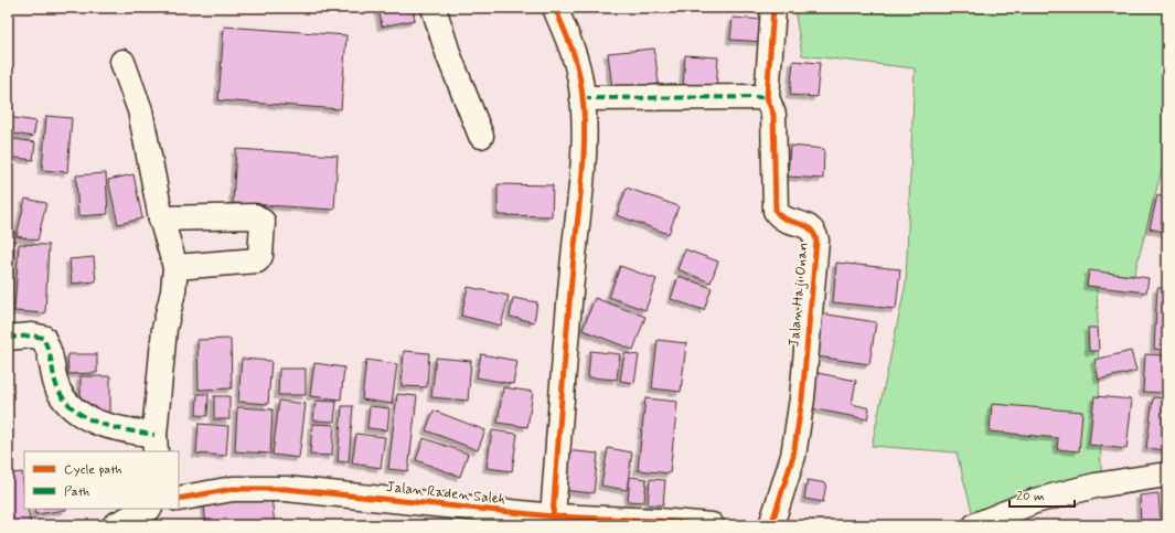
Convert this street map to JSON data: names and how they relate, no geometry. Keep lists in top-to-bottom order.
{
  "streets": {
    "street": ["Jalan Haji Onan", "Jalan Raden Saleh"]
  },
  "legend": ["Cycle path", "Path"],
  "scale_bar": "20 m"
}
